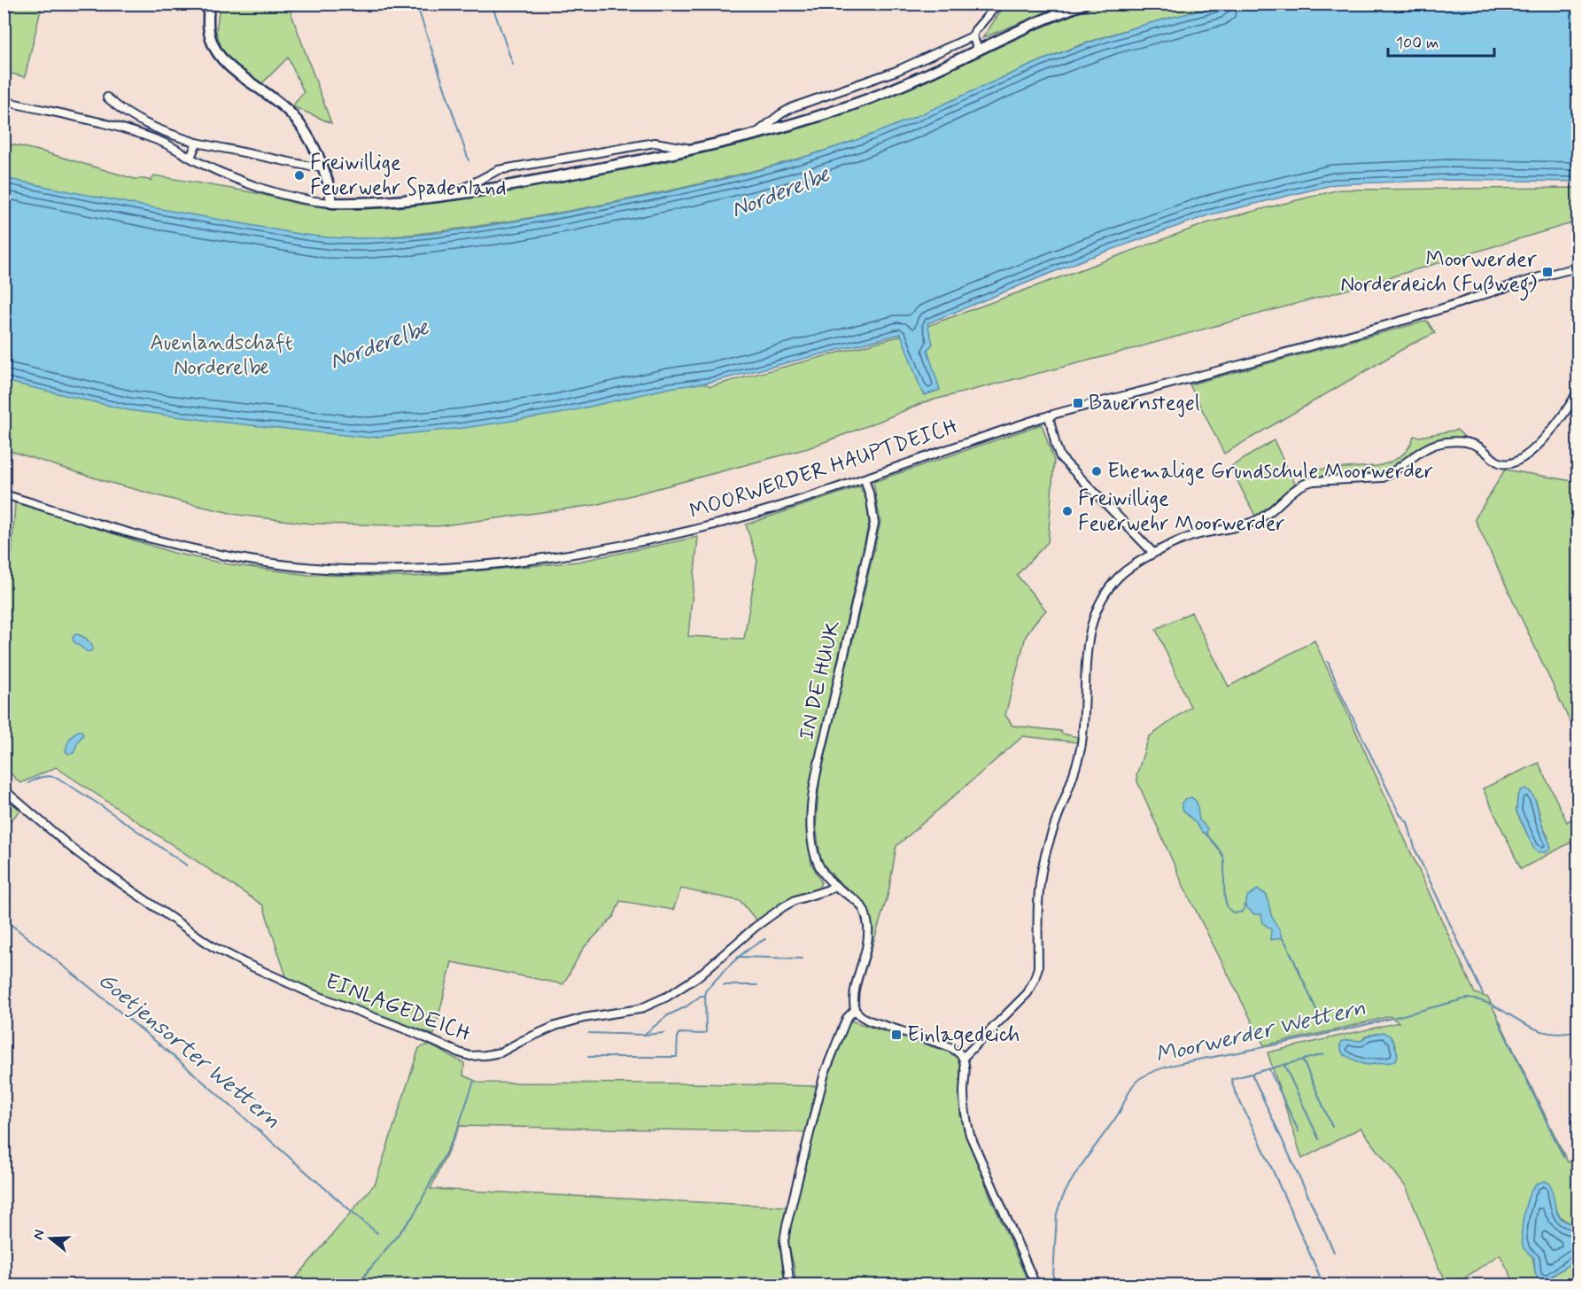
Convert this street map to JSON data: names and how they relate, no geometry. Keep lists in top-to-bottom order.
{
  "streets": {
    "street": ["MOORWERDER HAUPTDEICH", "IN DE HUUK", "EINLAGEDEICH"]
  },
  "crossings": [
    ["MOORWERDER HAUPTDEICH", "IN DE HUUK"],
    ["IN DE HUUK", "EINLAGEDEICH"]
  ],
  "water": ["Norderelbe", "Moorwerder Wettern", "Goetjensorter Wettern"],
  "parks": ["Auenlandschaft Norderelbe"],
  "places": {
    "other": ["Freiwillige Feuerwehr Spadenland", "Ehemalige Grundschule Moorwerder", "Freiwillige Feuerwehr Moorwerder"],
    "transit": ["Moorwerder Norderdeich (Fußweg)", "Bauernstegel", "Einlagedeich"]
  },
  "scale_bar": "100 m",
  "north": "left"
}
